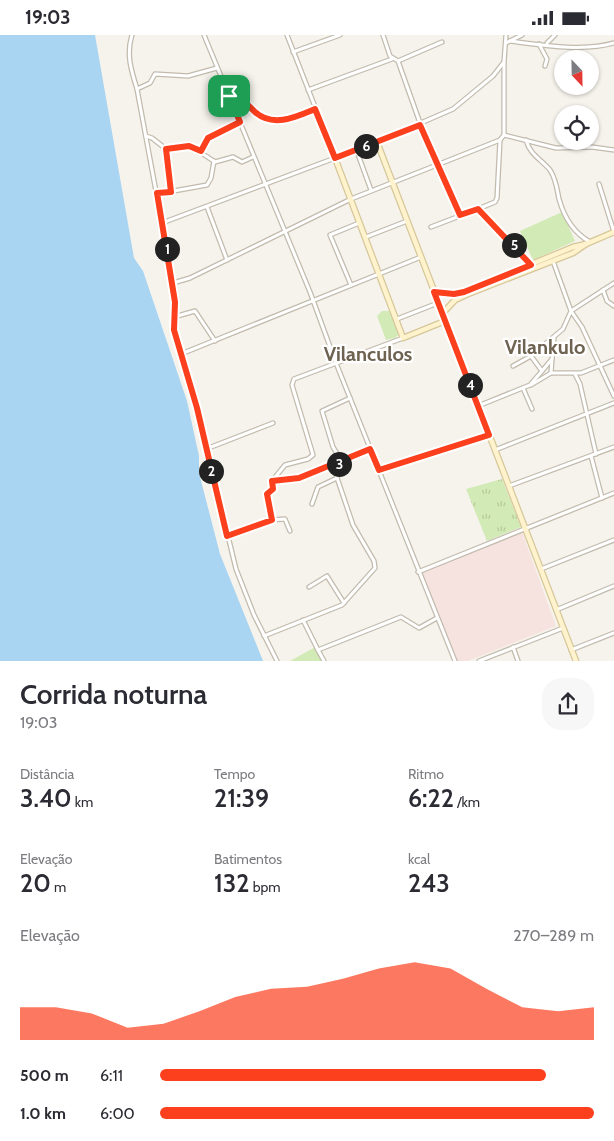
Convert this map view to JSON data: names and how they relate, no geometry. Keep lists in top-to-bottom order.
{
  "districts": ["Vilankulo", "Vilanculos"],
  "north": "bottom",
  "page": {
    "status": "19:03",
    "pins": [
      "6",
      "5",
      "1",
      "4",
      "3",
      "2"
    ],
    "heading": ["Corrida noturna", "19:03"],
    "stats": [
      ["Distância", "3.40 km"],
      ["Tempo", "21:39"],
      ["Ritmo", "6:22 /km"],
      ["Elevação", "20 m"],
      ["Batimentos", "132 bpm"],
      ["kcal", "243"]
    ],
    "chart": ["Elevação", "270–289 m"],
    "list": [
      {
        "name": "500 m",
        "note": "6:11"
      },
      {
        "name": "1.0 km",
        "note": "6:00"
      }
    ]
  }
}
